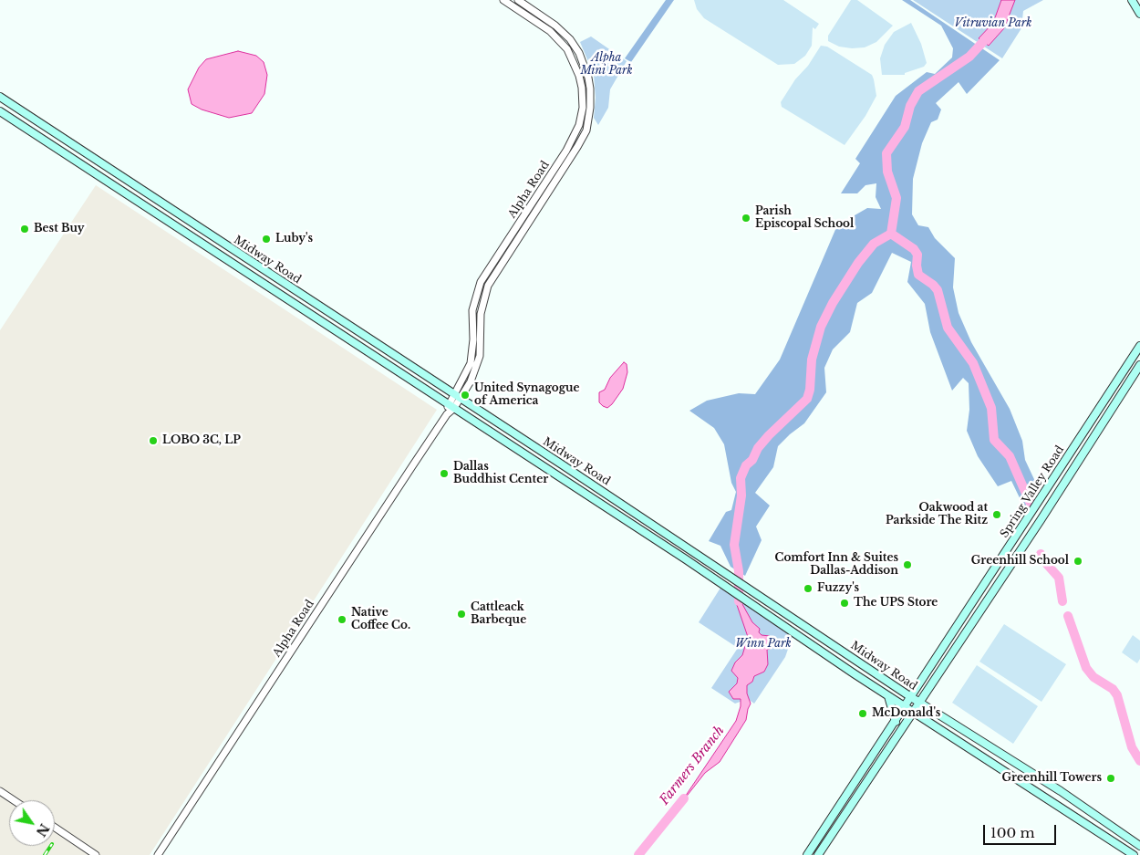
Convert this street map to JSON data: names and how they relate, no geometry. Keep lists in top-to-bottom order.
{
  "streets": {
    "main road": ["Midway Road", "Spring Valley Road"],
    "street": ["Alpha Road"]
  },
  "crossings": [
    ["Alpha Road", "Midway Road"],
    ["Midway Road", "Spring Valley Road"]
  ],
  "water": ["Farmers Branch"],
  "parks": ["Vitruvian Park", "Alpha Mini Park", "Winn Park"],
  "places": [
    "Parish Episcopal School",
    "Best Buy",
    "Luby's",
    "United Synagogue of America",
    "LOBO 3C, LP",
    "Dallas Buddhist Center",
    "Oakwood at Parkside The Ritz",
    "Greenhill School",
    "Comfort Inn & Suites Dallas-Addison",
    "Fuzzy's",
    "The UPS Store",
    "Cattleack Barbeque",
    "Native Coffee Co.",
    "McDonald's",
    "Greenhill Towers"
  ],
  "scale_bar": "100 m",
  "north": "bottom right"
}
